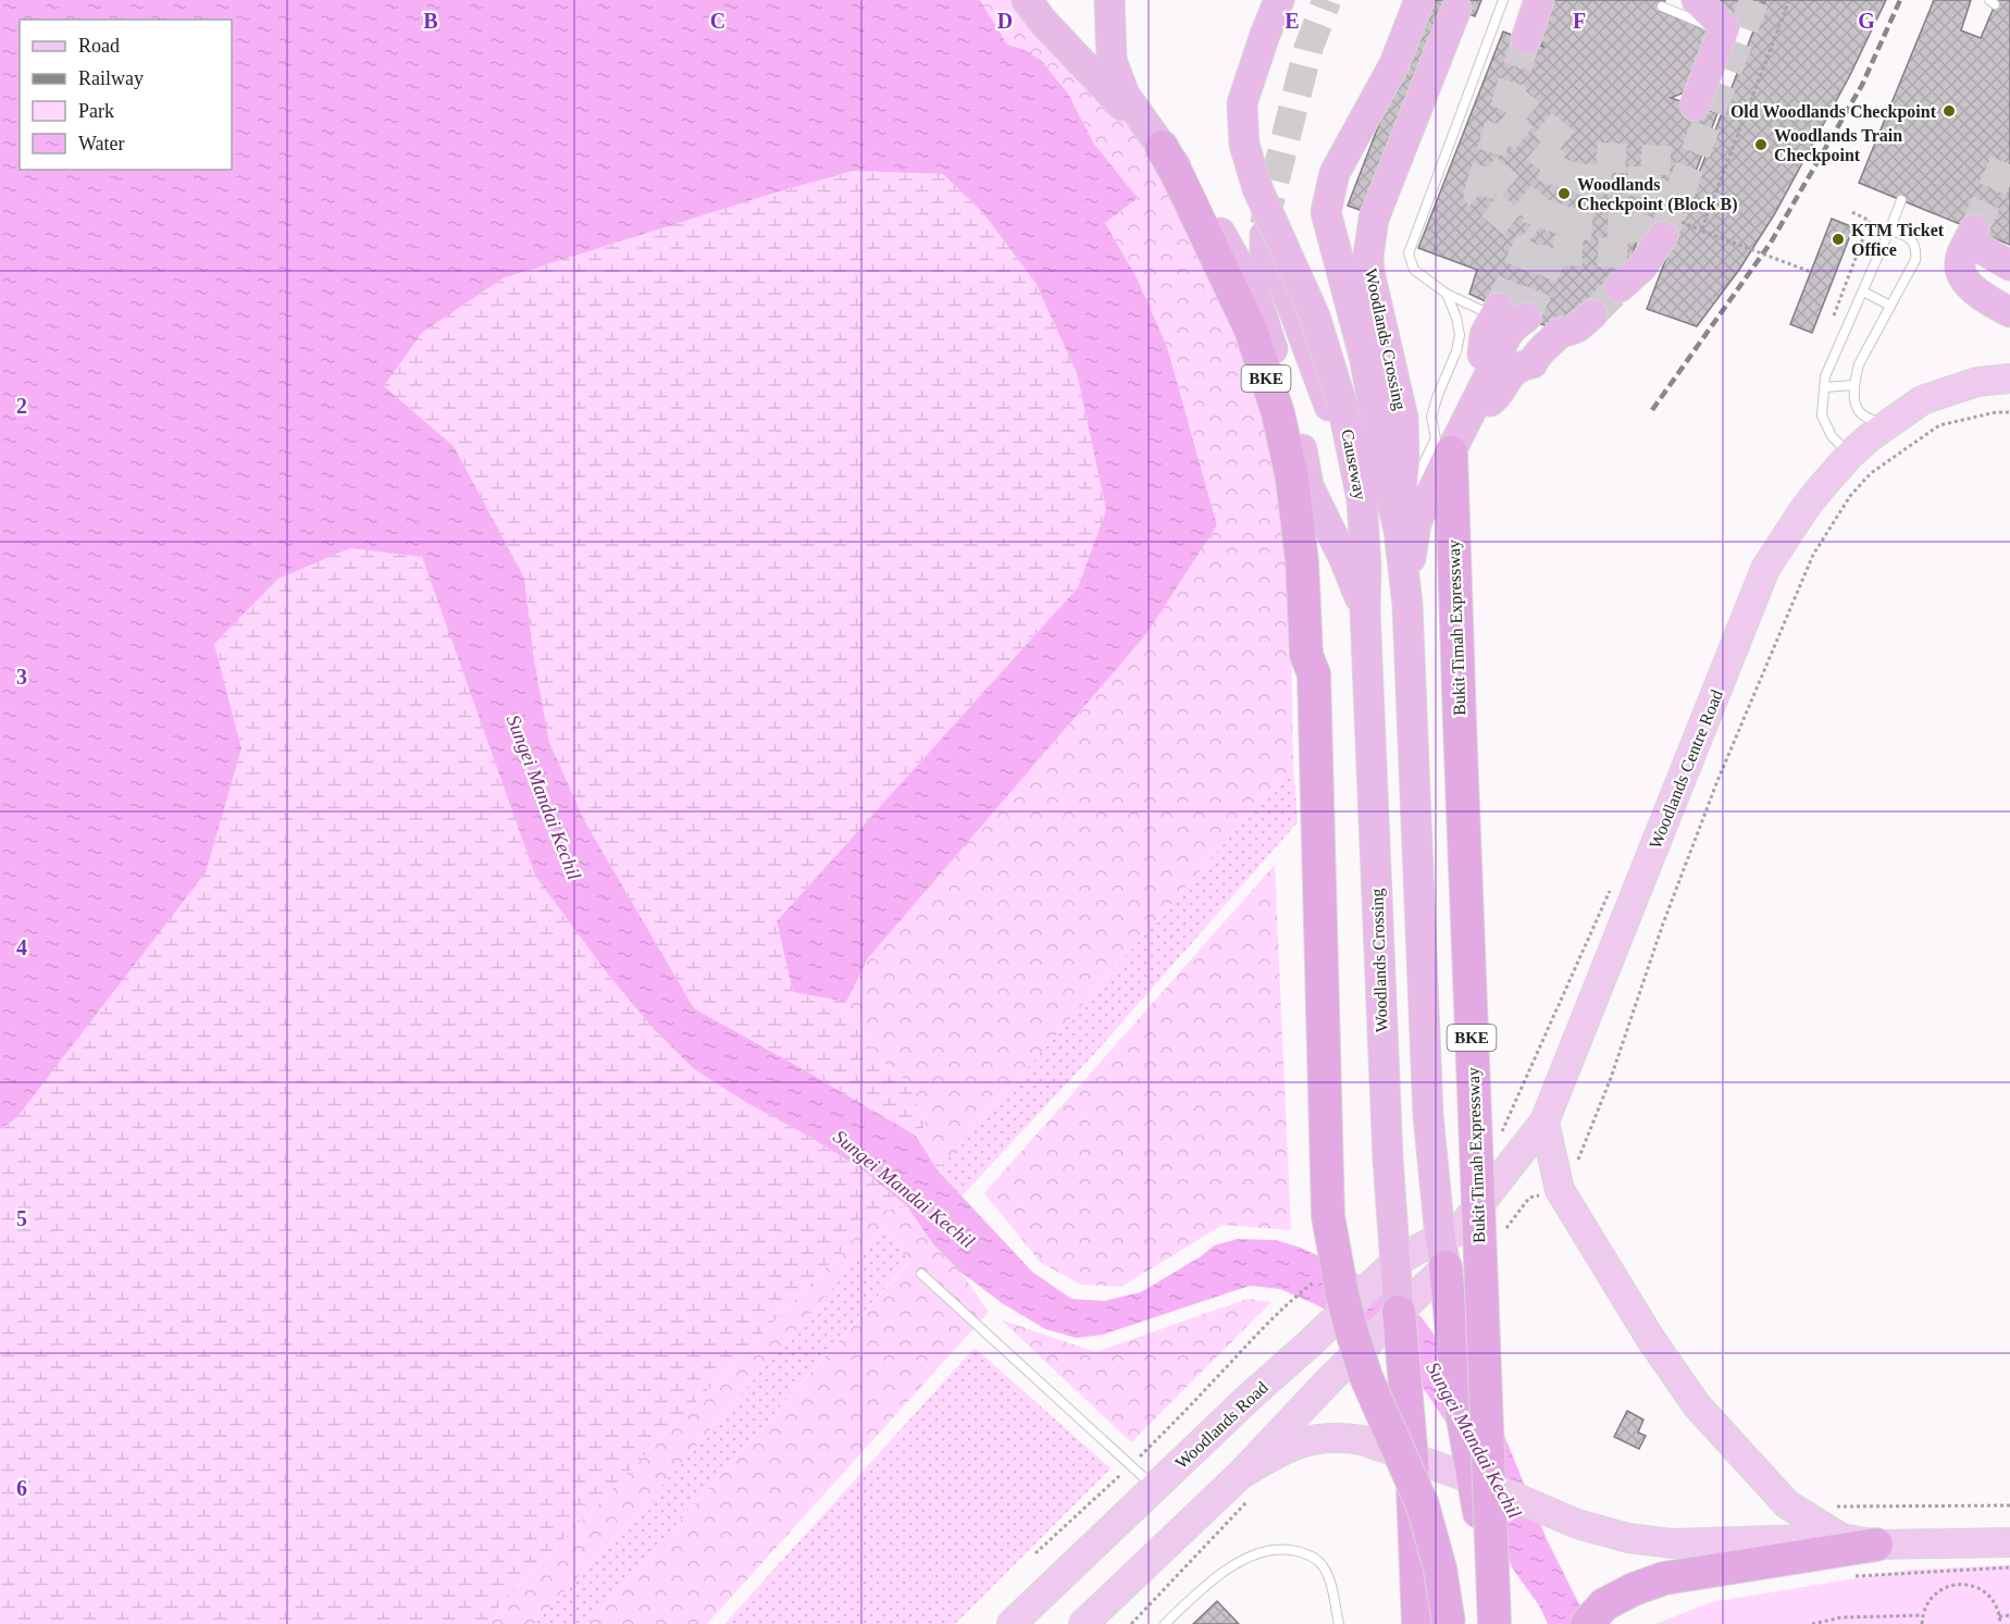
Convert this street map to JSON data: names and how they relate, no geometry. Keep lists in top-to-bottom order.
{
  "streets": {
    "highway": [
      "Woodlands Crossing",
      "BKE",
      "Causeway",
      "Bukit Timah Expressway"
    ],
    "main road": ["Woodlands Centre Road", "Woodlands Road"]
  },
  "crossings": [
    ["Woodlands Crossing", "BKE"],
    ["Woodlands Crossing", "Causeway"],
    ["Woodlands Crossing", "Bukit Timah Expressway"],
    ["Woodlands Crossing", "Woodlands Centre Road"],
    ["Woodlands Crossing", "Woodlands Road"],
    ["Woodlands Centre Road", "Woodlands Road"]
  ],
  "water": ["Sungei Mandai Kechil"],
  "places": [
    "Old Woodlands Checkpoint",
    "Woodlands Train Checkpoint",
    "Woodlands Checkpoint (Block B)",
    "KTM Ticket Office"
  ],
  "legend": [
    "Road",
    "Railway",
    "Park",
    "Water"
  ],
  "grid": {
    "columns": [
      "B",
      "C",
      "D",
      "E",
      "F",
      "G"
    ],
    "rows": [
      "2",
      "3",
      "4",
      "5",
      "6"
    ]
  }
}
